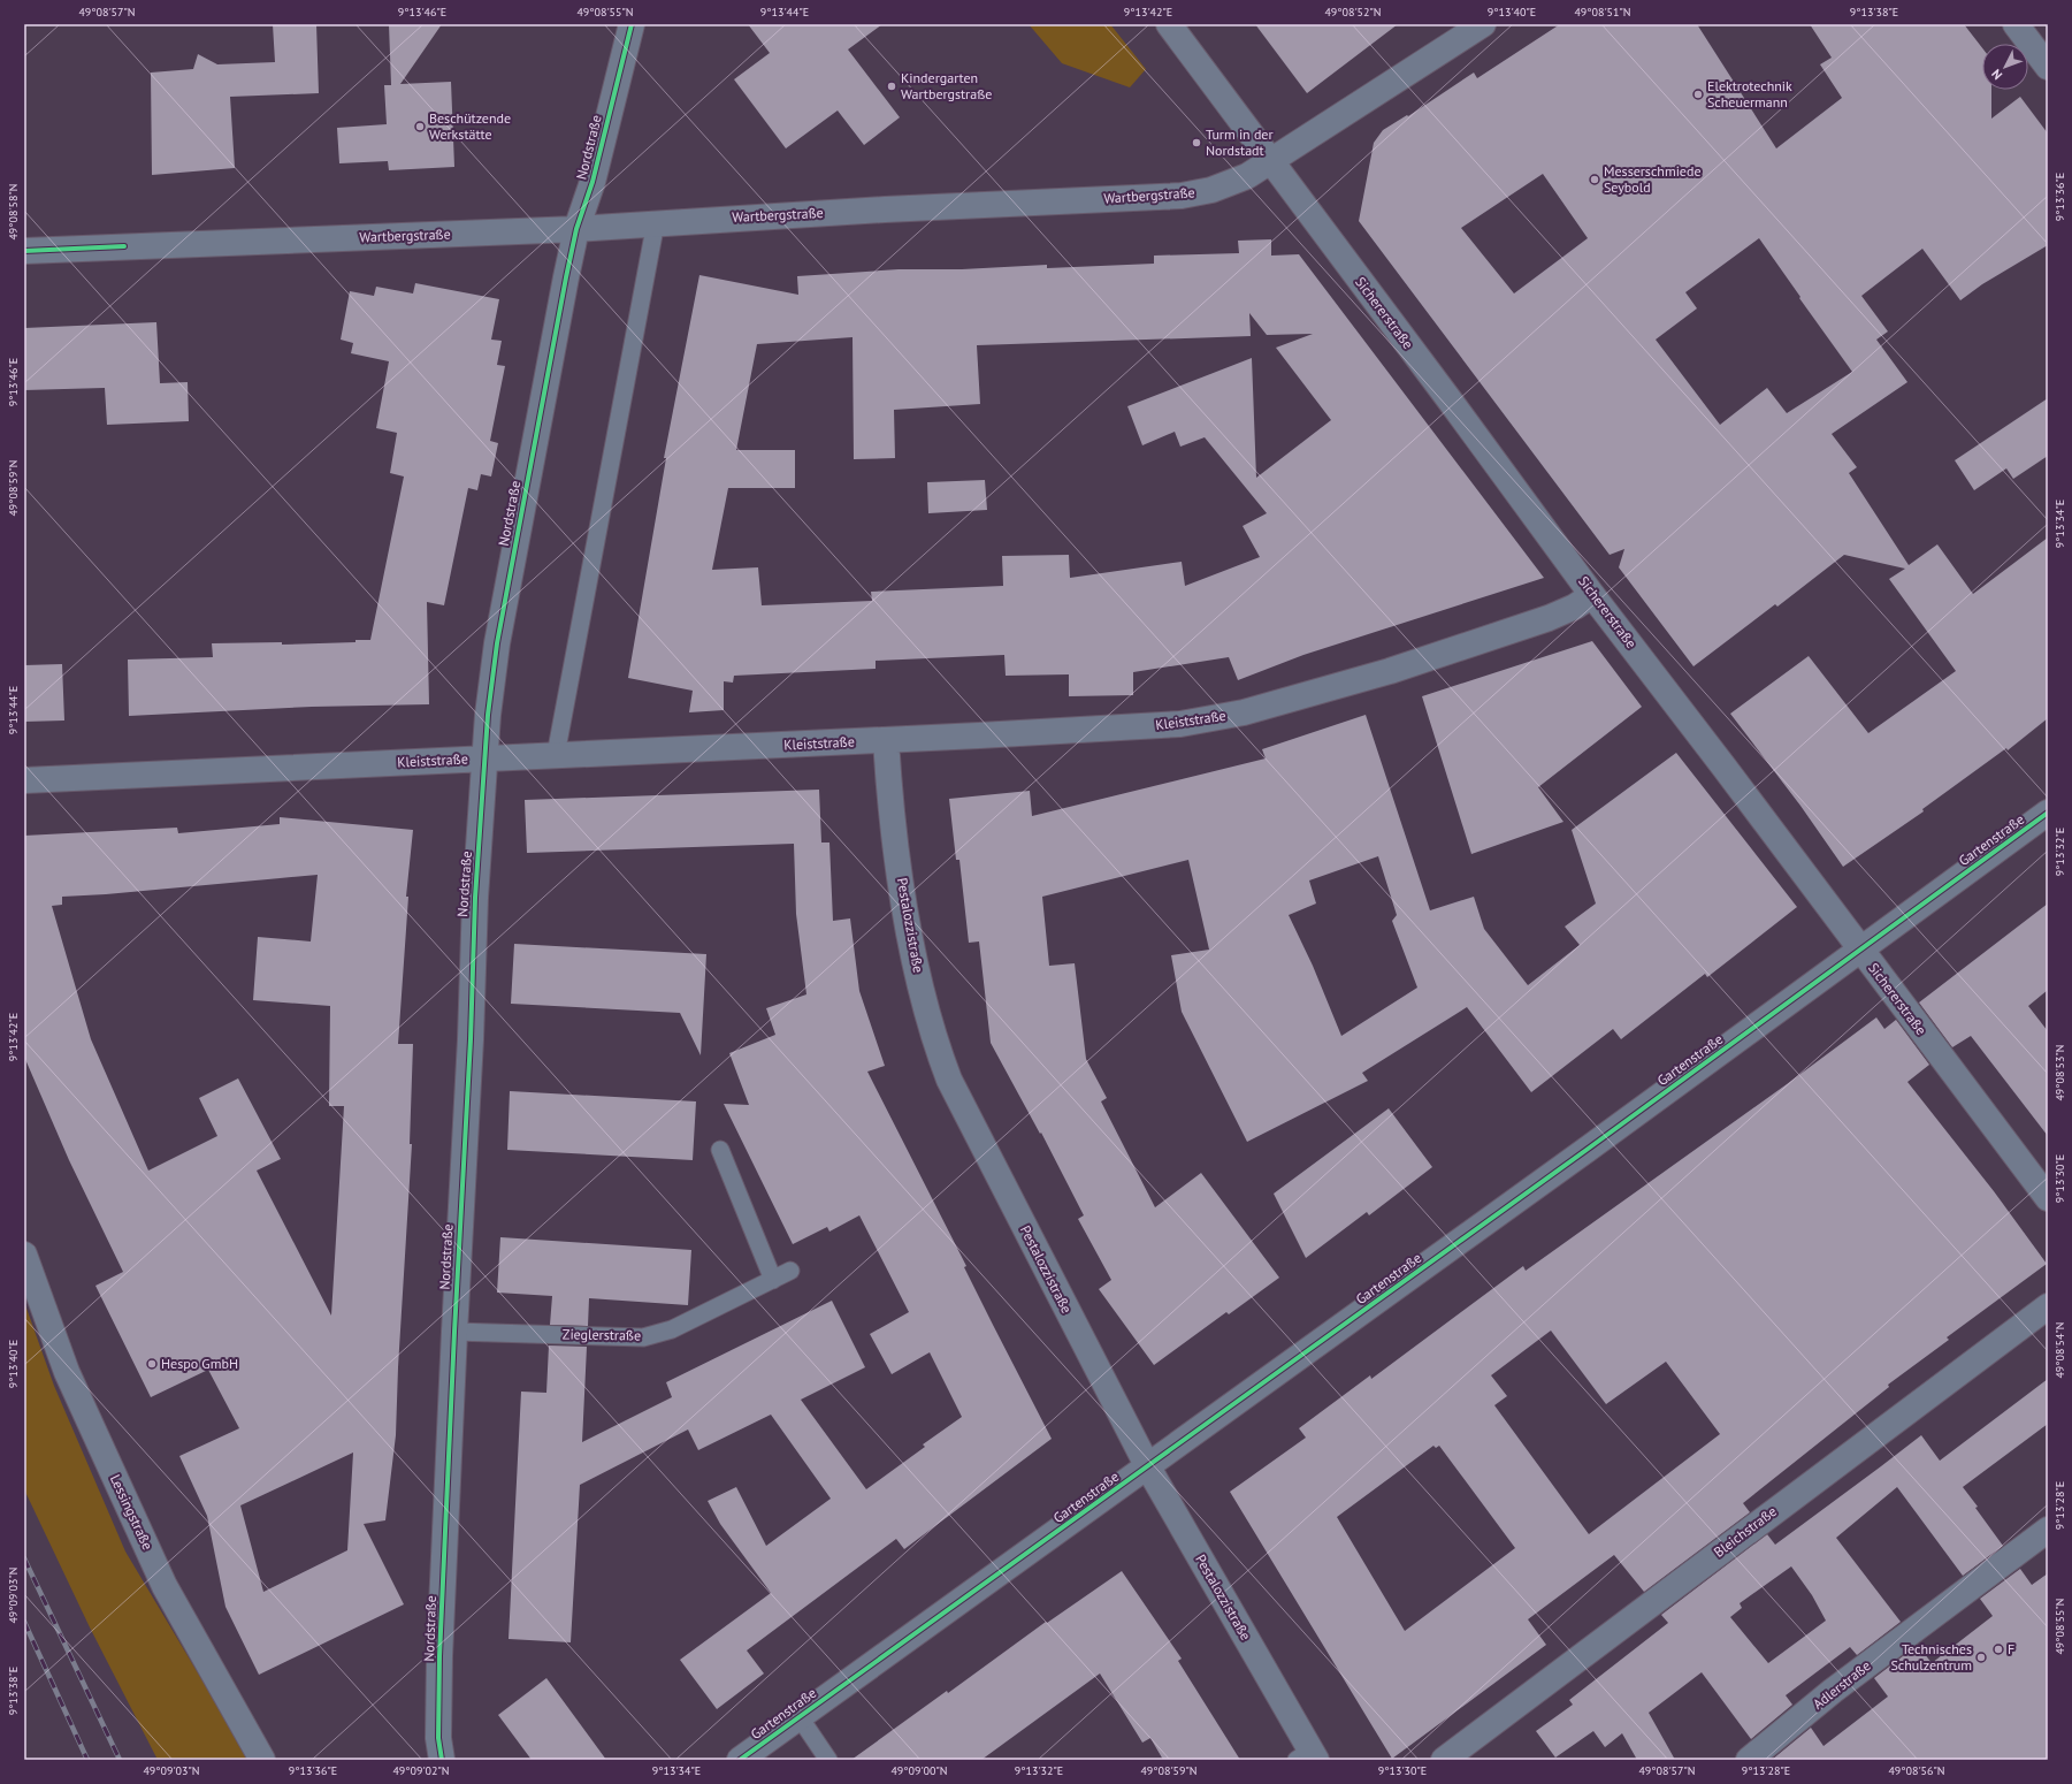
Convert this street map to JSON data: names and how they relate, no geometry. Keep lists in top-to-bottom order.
{
  "streets": {
    "street": [
      "Nordstraße",
      "Wartbergstraße",
      "Sichererstraße",
      "Kleiststraße",
      "Gartenstraße",
      "Pestalozzistraße",
      "Lessingstraße",
      "Bleichstraße",
      "Adlerstraße"
    ],
    "lane": ["Zieglerstraße"]
  },
  "crossings": [
    ["Nordstraße", "Wartbergstraße"],
    ["Nordstraße", "Kleiststraße"],
    ["Nordstraße", "Zieglerstraße"],
    ["Wartbergstraße", "Sichererstraße"],
    ["Sichererstraße", "Kleiststraße"],
    ["Sichererstraße", "Gartenstraße"],
    ["Kleiststraße", "Pestalozzistraße"],
    ["Gartenstraße", "Pestalozzistraße"]
  ],
  "places": [
    "Kindergarten Wartbergstraße",
    "Elektrotechnik Scheuermann",
    "Beschützende Werkstätte",
    "Turm in der Nordstadt",
    "Messerschmiede Seybold",
    "Hespo GmbH",
    "F",
    "Technisches Schulzentrum"
  ],
  "north": "bottom left",
  "coordinates": [
    "49°08'57\"N",
    "9°13'46\"E",
    "49°08'55\"N",
    "9°13'44\"E",
    "9°13'42\"E",
    "49°08'52\"N",
    "9°13'40\"E",
    "49°08'51\"N",
    "9°13'38\"E",
    "9°13'36\"E",
    "49°08'58\"N",
    "49°08'59\"N",
    "9°13'34\"E",
    "9°13'32\"E",
    "49°08'53\"N",
    "9°13'30\"E",
    "49°08'54\"N",
    "9°13'28\"E",
    "49°09'03\"N",
    "49°09'02\"N",
    "49°09'00\"N",
    "49°08'56\"N"
  ]
}
